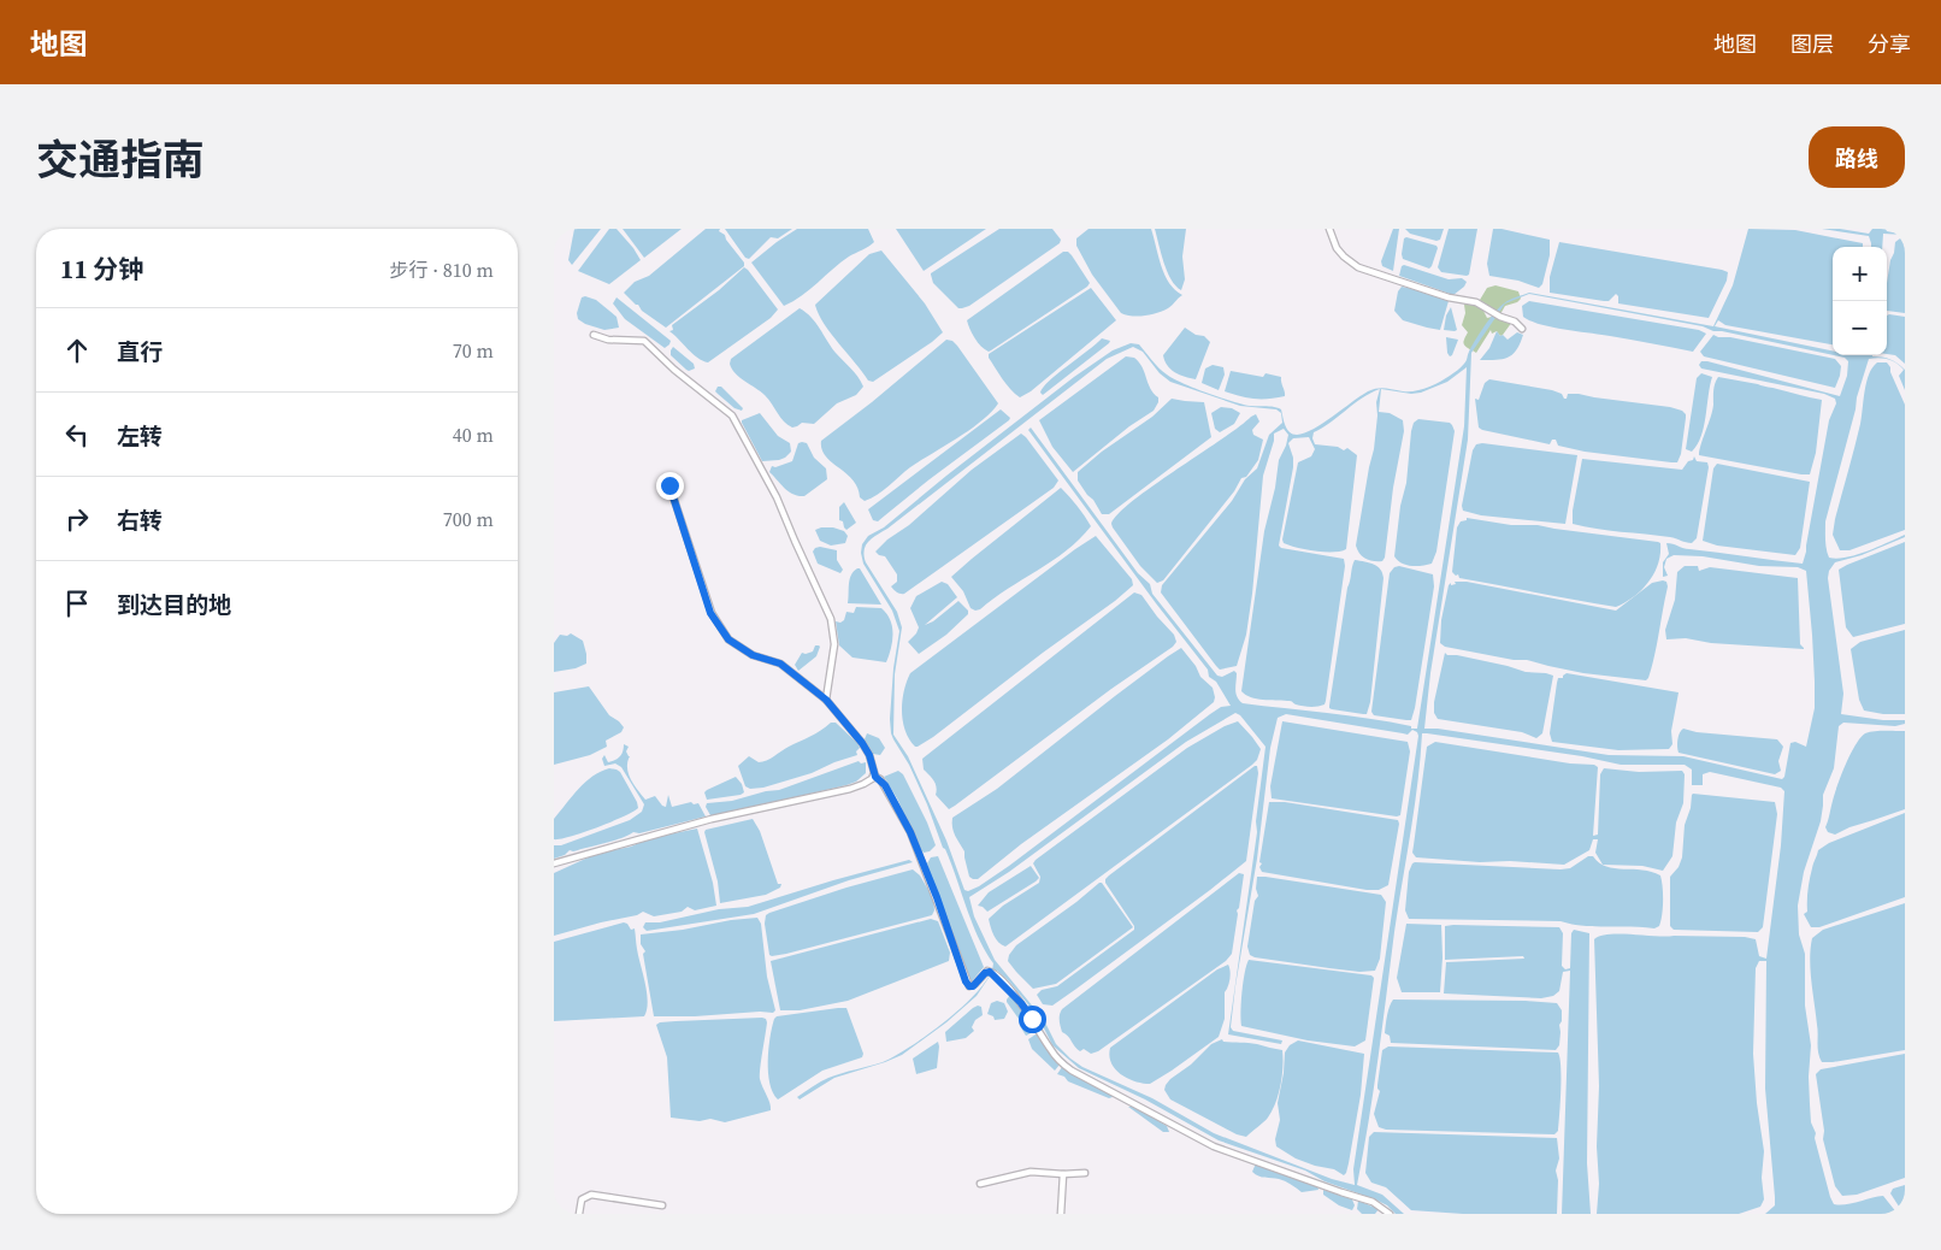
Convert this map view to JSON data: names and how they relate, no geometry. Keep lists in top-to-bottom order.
{
  "page": {
    "header": "地图",
    "nav": ["地图", "图层", "分享"],
    "title": "交通指南",
    "buttons": "路线",
    "heading": ["11 分钟", "步行 · 810 m"],
    "map_buttons": ["+", "−"],
    "list": [
      ["直行", "70 m"],
      ["左转", "40 m"],
      ["右转", "700 m"],
      "到达目的地"
    ]
  }
}
